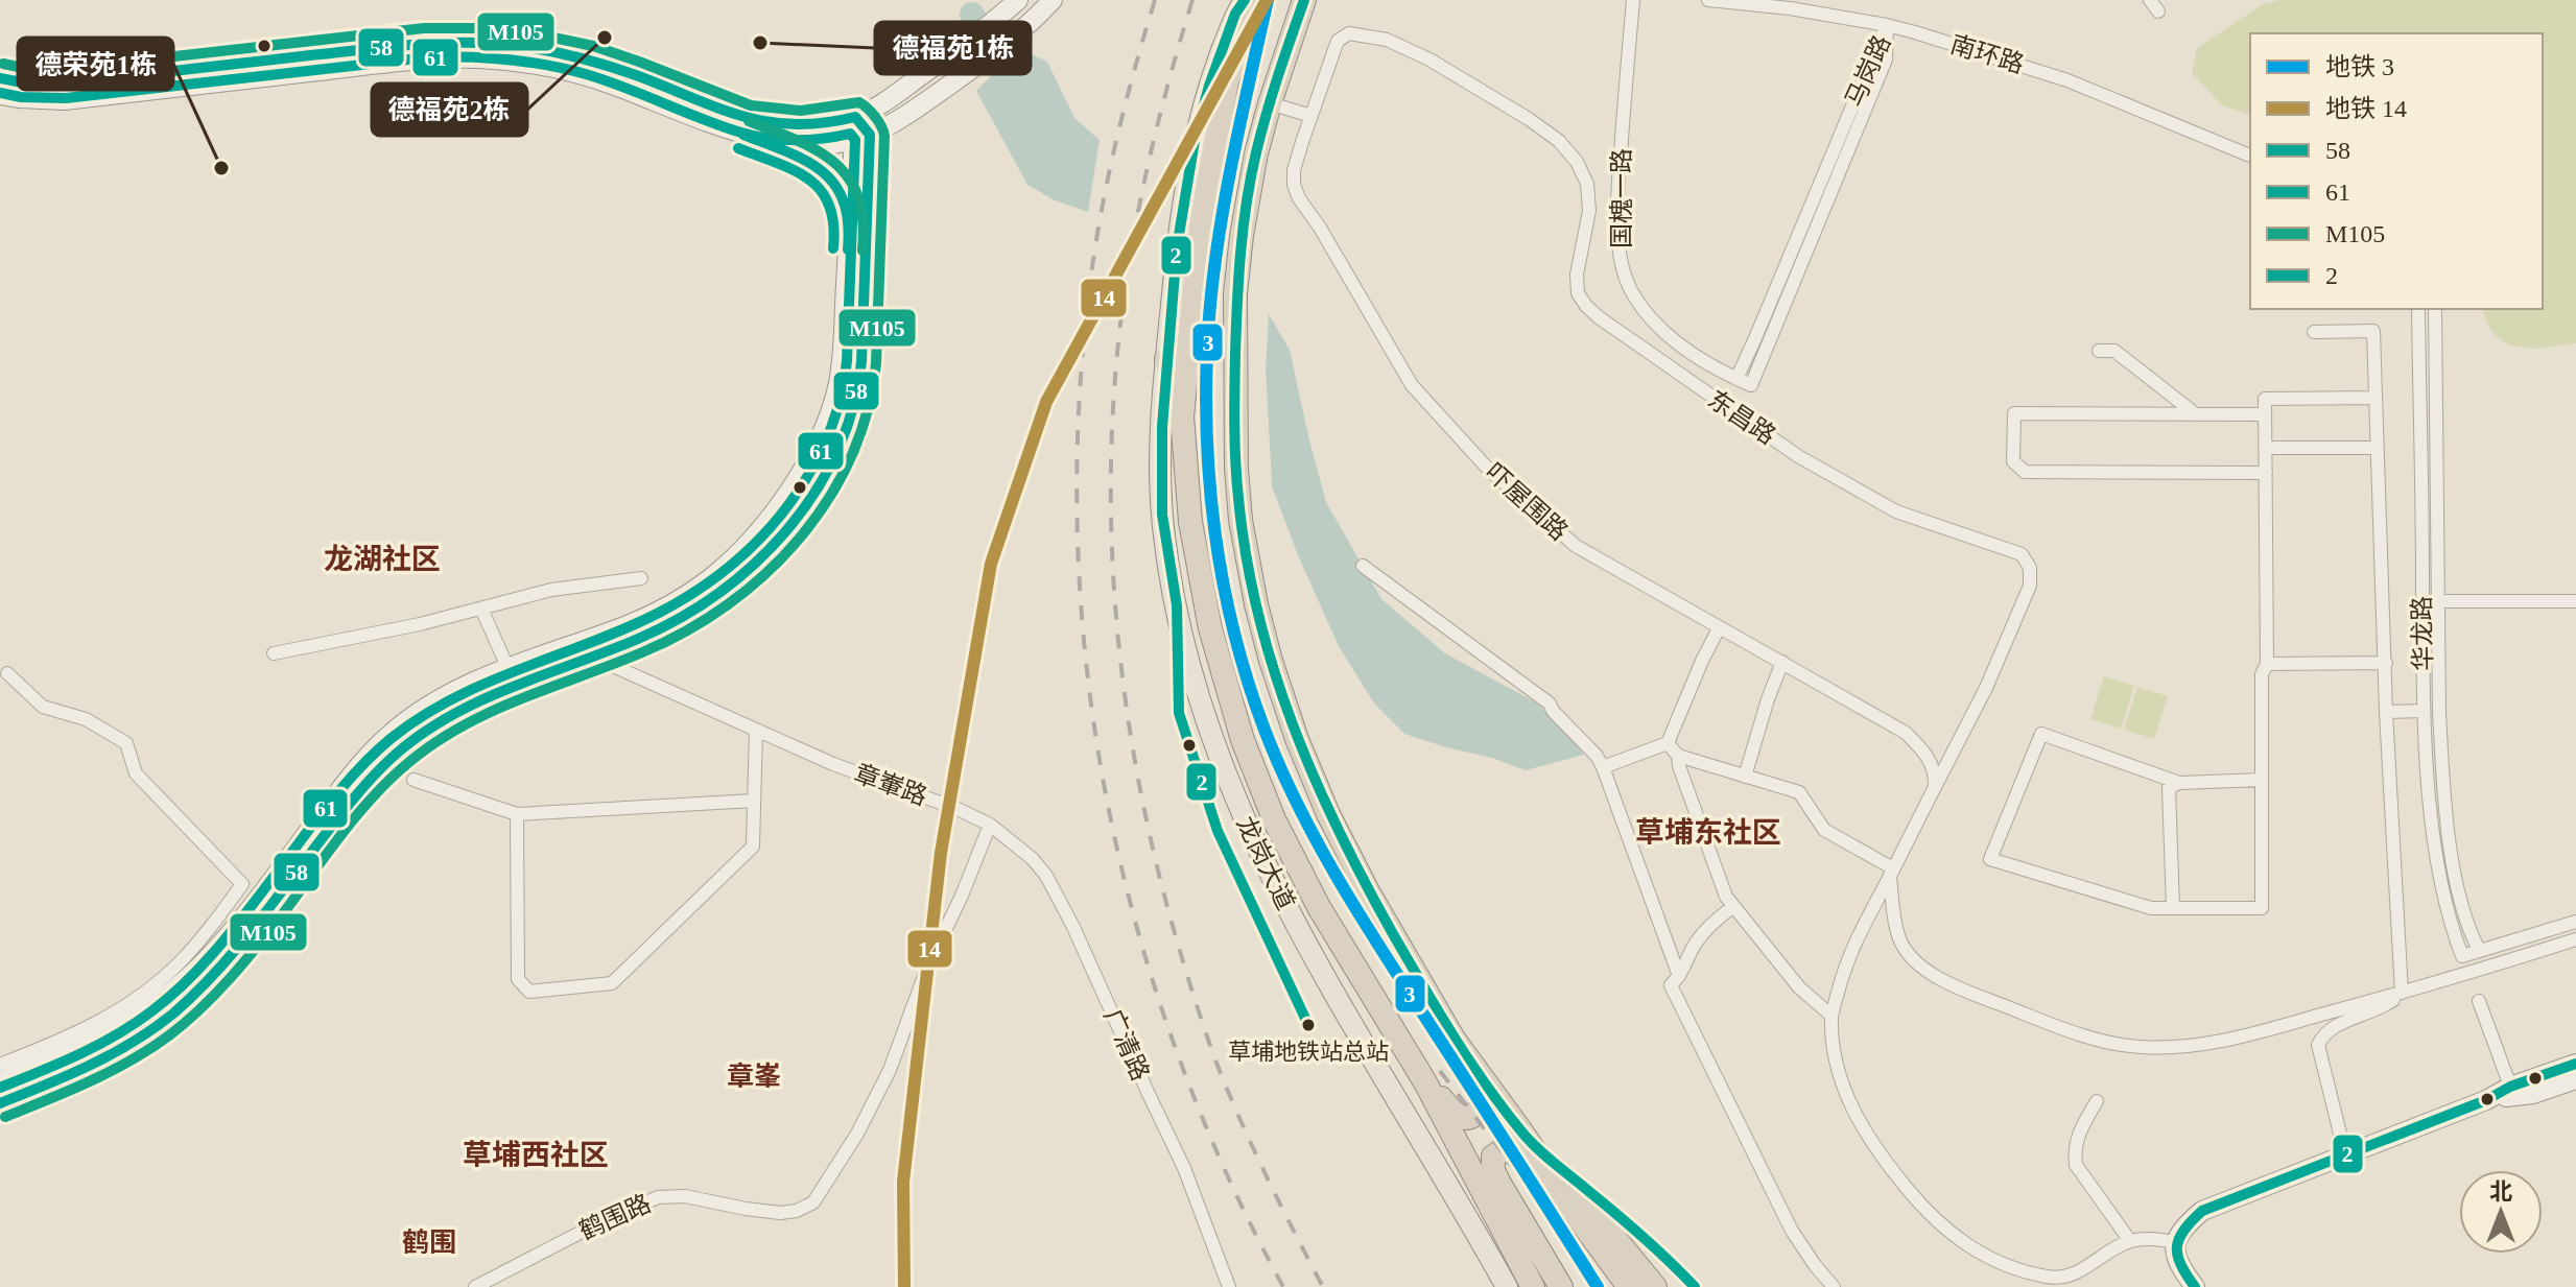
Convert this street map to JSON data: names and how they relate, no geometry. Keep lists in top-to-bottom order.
{
  "streets": {
    "highway": ["龙岗大道"],
    "street": [
      "南环路",
      "马岗路",
      "国槐一路",
      "东昌路",
      "吓屋围路",
      "华龙路",
      "章輋路",
      "广清路",
      "鹤围路"
    ]
  },
  "crossings": [
    ["南环路", "马岗路"],
    ["马岗路", "国槐一路"],
    ["东昌路", "吓屋围路"],
    ["章輋路", "广清路"],
    ["章輋路", "鹤围路"],
    ["广清路", "鹤围路"]
  ],
  "districts": [
    "龙湖社区",
    "草埔东社区",
    "章峯",
    "草埔西社区",
    "鹤围"
  ],
  "places": [
    "德福苑2栋",
    "德福苑1栋",
    "德荣苑1栋",
    "草埔地铁站总站"
  ],
  "lines": [
    "metro line 3",
    "metro line 14",
    "transit line 2",
    "transit line M105",
    "transit line 58",
    "transit line 61"
  ],
  "legend": [
    "地铁 3",
    "地铁 14",
    "58",
    "61",
    "M105",
    "2"
  ],
  "north": "top"
}
